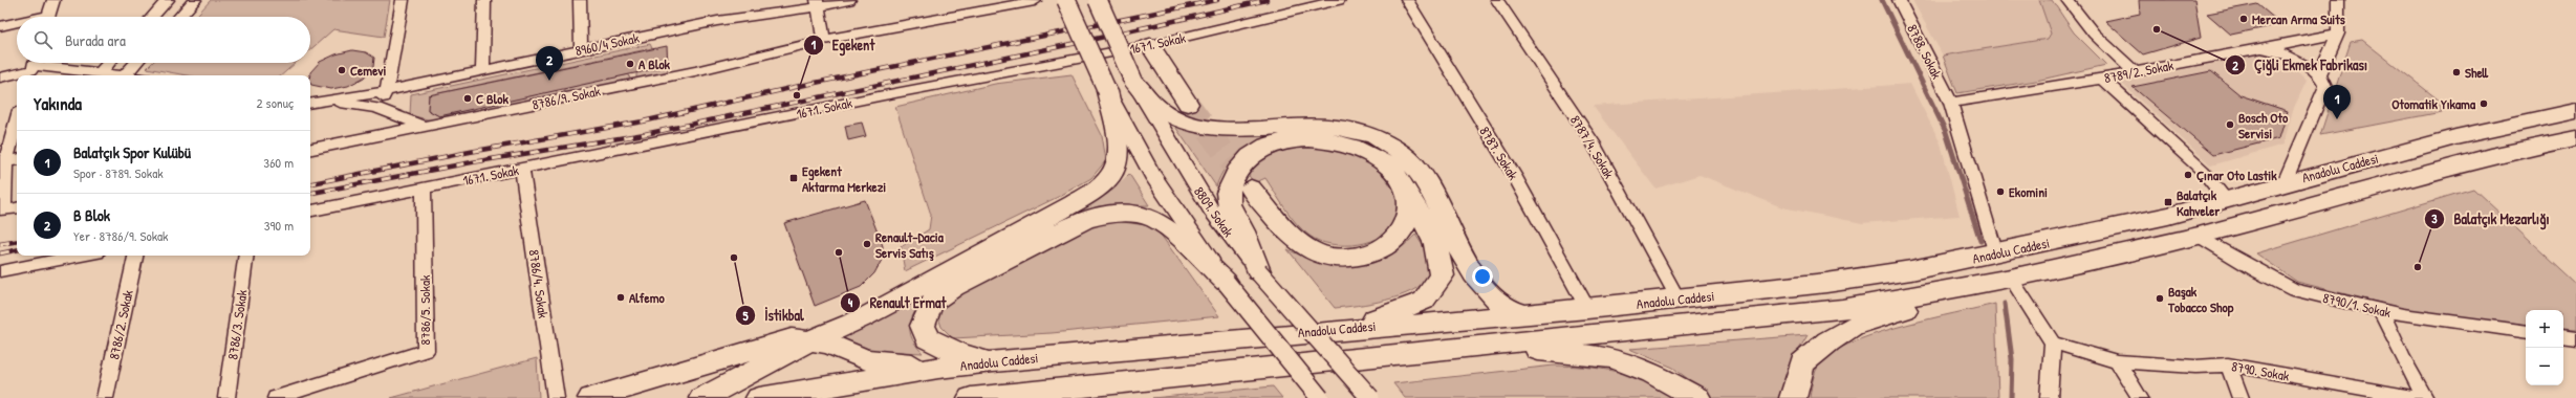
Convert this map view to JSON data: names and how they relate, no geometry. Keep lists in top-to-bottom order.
{
  "streets": {
    "highway": ["Anadolu Caddesi"],
    "street": [
      "1671. Sokak",
      "8960/4 Sokak",
      "8788. Sokak",
      "8789/2. Sokak",
      "8786/9. Sokak",
      "8787/4. Sokak",
      "8787. Sokak",
      "8809. Sokak",
      "8786/4. Sokak",
      "8790/1. Sokak",
      "8786/5. Sokak",
      "8786/2. Sokak",
      "8786/3. Sokak",
      "8790. Sokak"
    ]
  },
  "crossings": [
    ["1671. Sokak", "8786/4. Sokak"],
    ["1671. Sokak", "8786/5. Sokak"],
    ["8788. Sokak", "8789/2. Sokak"],
    ["8788. Sokak", "Anadolu Caddesi"],
    ["8787/4. Sokak", "Anadolu Caddesi"],
    ["8787. Sokak", "Anadolu Caddesi"],
    ["Anadolu Caddesi", "8790/1. Sokak"]
  ],
  "places": {
    "other": [
      "Mercan Arma Suits",
      "Çiğli Ekmek Fabrikası",
      "A Blok",
      "Cemevi",
      "Shell",
      "Egekent",
      "C Blok",
      "Otomatik Yıkama",
      "Bosch Oto Servisi",
      "Çınar Oto Lastik",
      "Ekomini",
      "Renault-Dacia Servis Satış",
      "Renault Ermat",
      "İstikbal",
      "Balatçık Mezarlığı",
      "Alfemo",
      "Başak Tobacco Shop"
    ],
    "transit": ["Egekent Aktarma Merkezi", "Balatçık Kahveler"]
  },
  "page": {
    "search": "Burada ara",
    "pins": ["2", "1"],
    "heading": ["Yakında", "2 sonuç"],
    "list": [
      {
        "mark": "1",
        "name": "Balatçık Spor Kulübü",
        "note": "Spor · 8789. Sokak",
        "value": "360 m"
      },
      {
        "mark": "2",
        "name": "B Blok",
        "note": "Yer · 8786/9. Sokak",
        "value": "390 m"
      }
    ],
    "map_buttons": ["+", "−"]
  }
}
